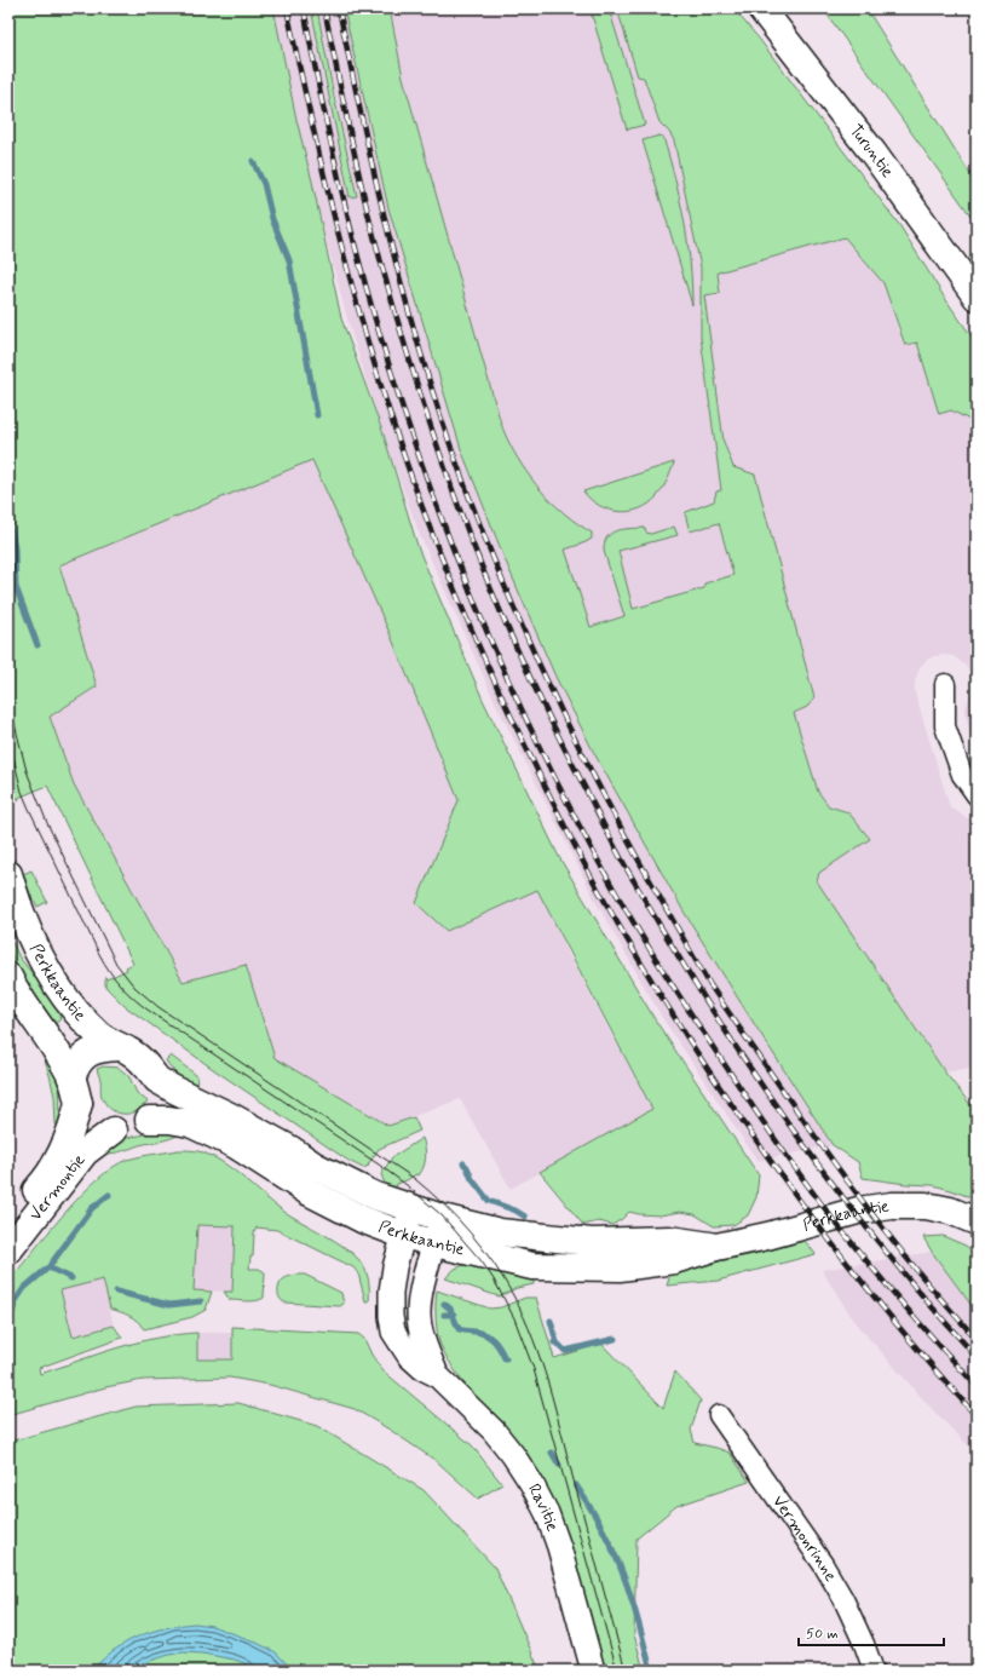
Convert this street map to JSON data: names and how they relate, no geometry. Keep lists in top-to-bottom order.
{
  "streets": {
    "main road": ["Turuntie", "Perkkaantie", "Vermontie"],
    "street": ["Ravitie", "Vermonrinne"]
  },
  "crossings": [
    ["Perkkaantie", "Vermontie"],
    ["Perkkaantie", "Ravitie"]
  ],
  "scale_bar": "50 m"
}
